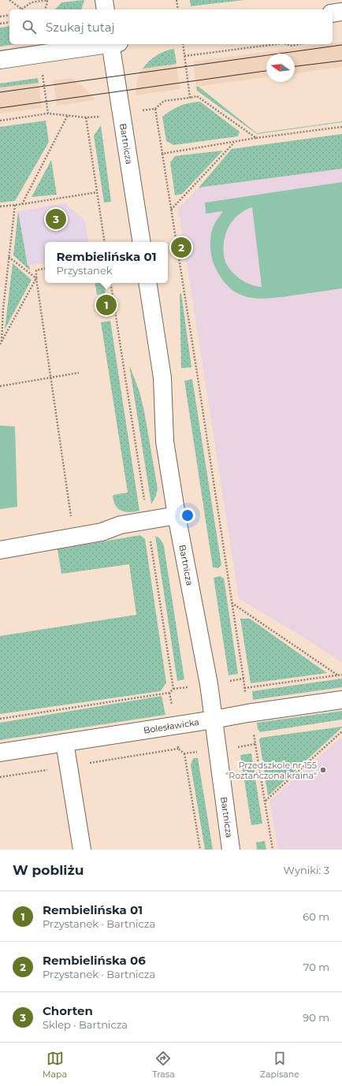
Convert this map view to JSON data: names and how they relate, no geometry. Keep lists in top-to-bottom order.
{
  "streets": {
    "street": ["Bartnicza", "Bolesławicka"]
  },
  "crossings": [
    ["Bartnicza", "Bolesławicka"]
  ],
  "places": ["Przedszkole nr 155 \"Roztańczona kraina\""],
  "north": "left",
  "page": {
    "search": "Szukaj tutaj",
    "pins": ["3", "2", "1"],
    "popup": ["Rembielińska 01", "Przystanek"],
    "heading": ["W pobliżu", "Wyniki: 3"],
    "list": [
      {
        "mark": "1",
        "name": "Rembielińska 01",
        "note": "Przystanek · Bartnicza",
        "value": "60 m"
      },
      {
        "mark": "2",
        "name": "Rembielińska 06",
        "note": "Przystanek · Bartnicza",
        "value": "70 m"
      },
      {
        "mark": "3",
        "name": "Chorten",
        "note": "Sklep · Bartnicza",
        "value": "90 m"
      }
    ],
    "nav": ["Mapa", "Trasa", "Zapisane"]
  }
}
